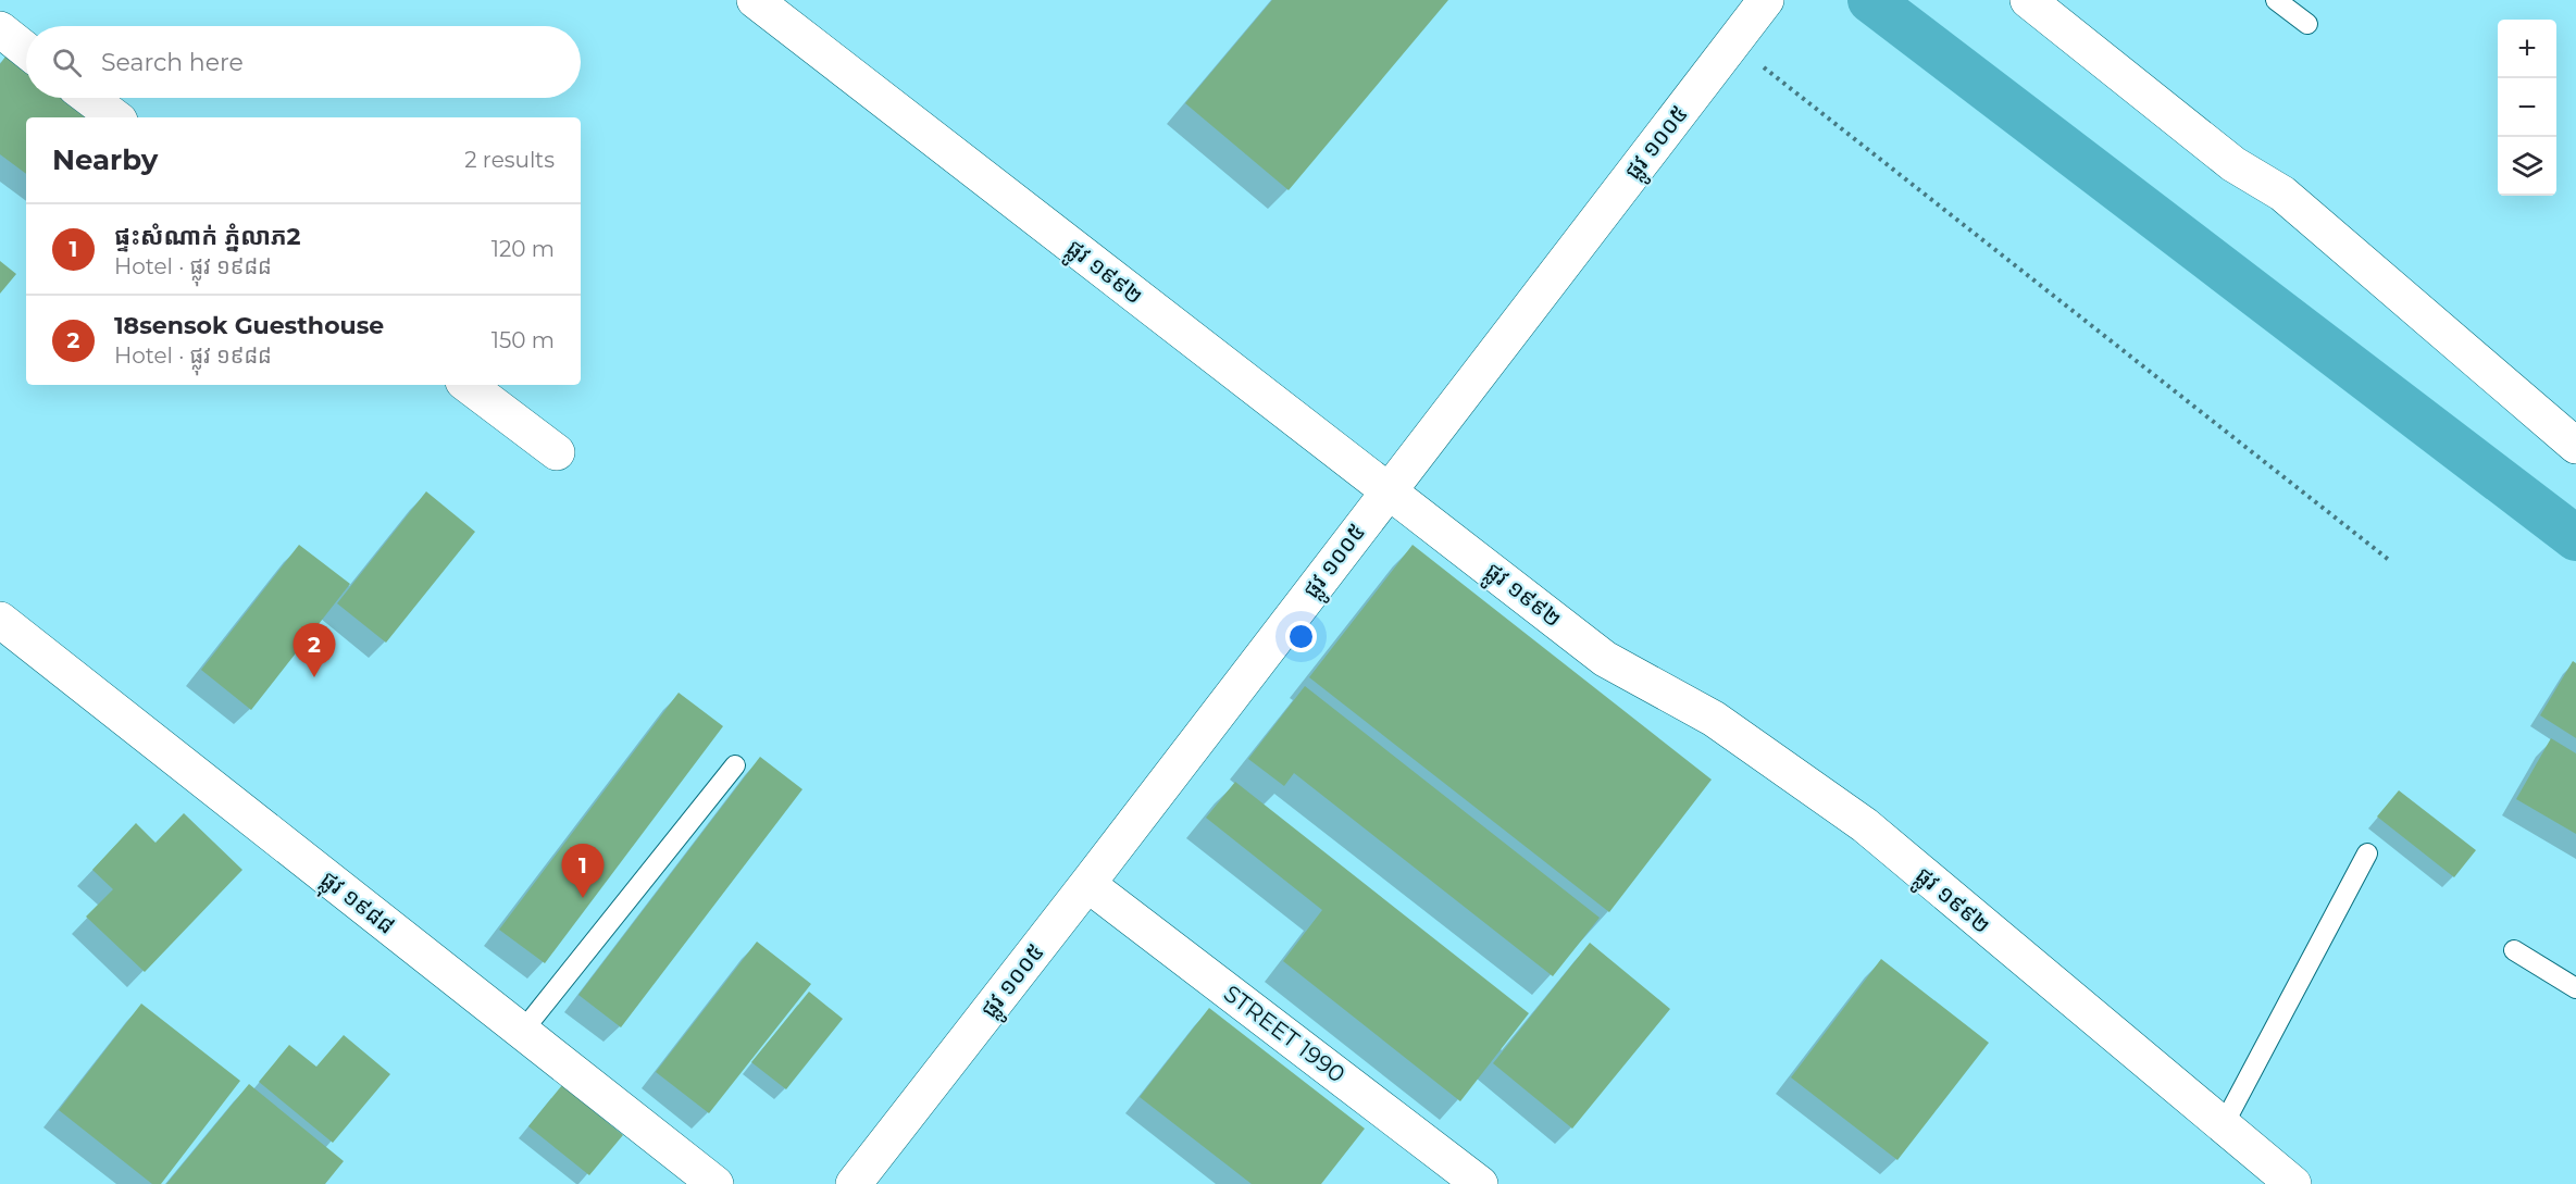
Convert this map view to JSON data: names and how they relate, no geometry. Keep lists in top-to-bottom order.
{
  "streets": {
    "street": [
      "ផ្លូវ ១០០៥",
      "ផ្លូវ ១៩៩២",
      "ផ្លុវ ១៩៨៨",
      "STREET 1990"
    ]
  },
  "crossings": [
    ["ផ្លូវ ១០០៥", "ផ្លូវ ១៩៩២"],
    ["ផ្លូវ ១០០៥", "STREET 1990"]
  ],
  "page": {
    "map_buttons": ["+", "−"],
    "search": "Search here",
    "heading": ["Nearby", "2 results"],
    "list": [
      {
        "mark": "1",
        "name": "ផ្ទះសំណាក់ ភ្នំលាភ2",
        "note": "Hotel · ផ្លុវ ១៩៨៨",
        "value": "120 m"
      },
      {
        "mark": "2",
        "name": "18sensok Guesthouse",
        "note": "Hotel · ផ្លុវ ១៩៨៨",
        "value": "150 m"
      }
    ],
    "pins": ["2", "1"]
  }
}
